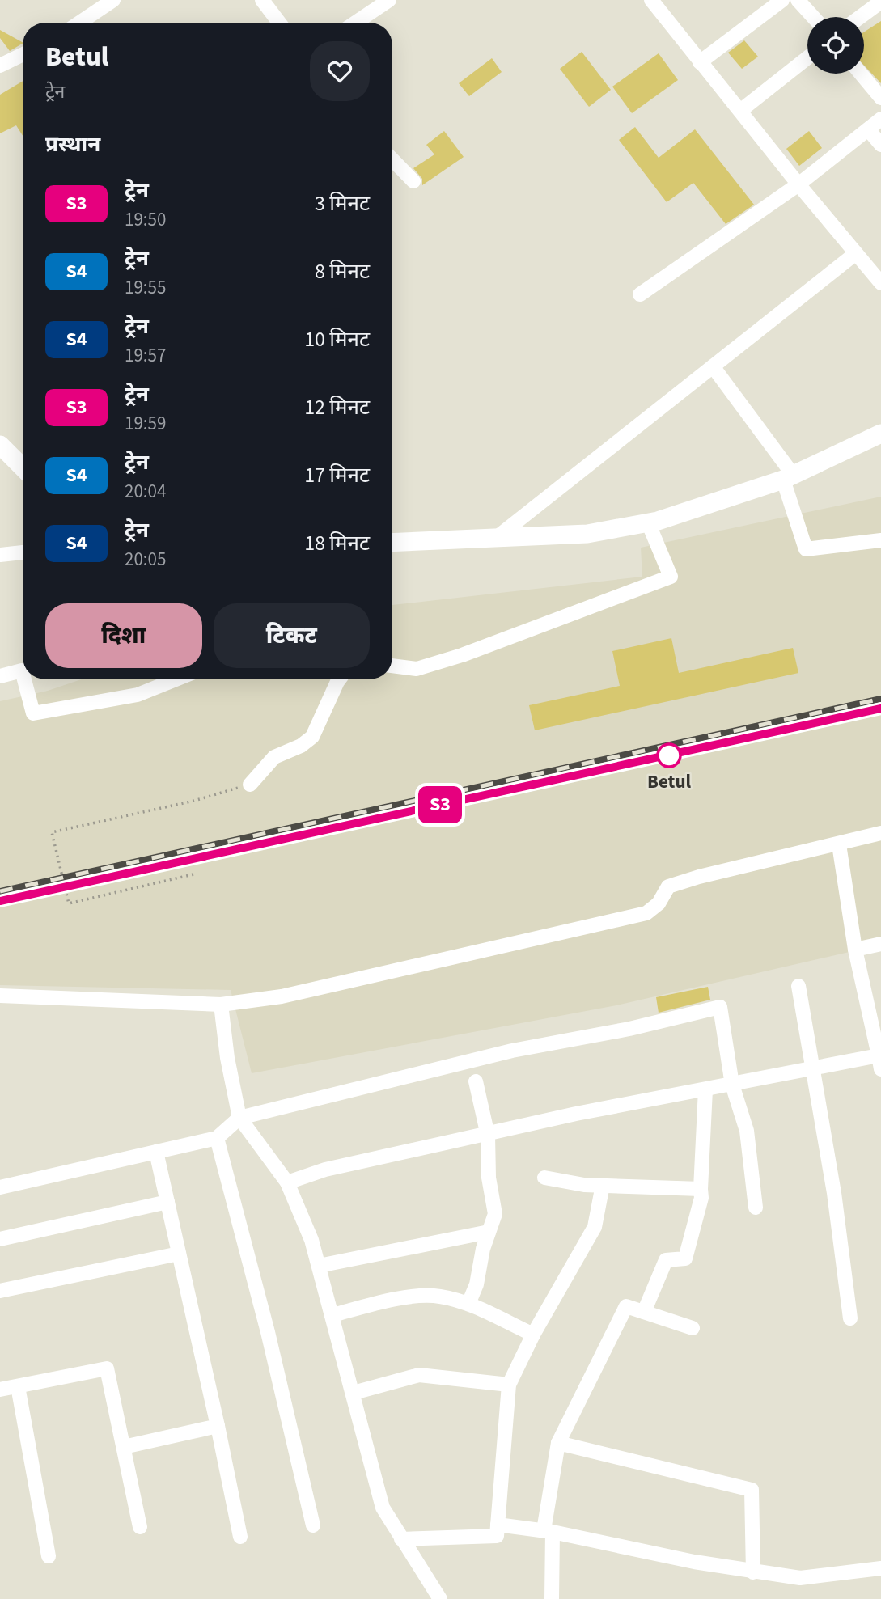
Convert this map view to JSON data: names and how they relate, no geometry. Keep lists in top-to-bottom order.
{
  "places": ["Betul"],
  "page": {
    "on_map": "S3",
    "heading": [
      ["Betul", "ट्रेन"],
      "प्रस्थान"
    ],
    "list": [
      {
        "mark": "S3",
        "name": "ट्रेन",
        "note": "19:50",
        "value": "3 मिनट"
      },
      {
        "mark": "S4",
        "name": "ट्रेन",
        "note": "19:55",
        "value": "8 मिनट"
      },
      {
        "mark": "S4",
        "name": "ट्रेन",
        "note": "19:57",
        "value": "10 मिनट"
      },
      {
        "mark": "S3",
        "name": "ट्रेन",
        "note": "19:59",
        "value": "12 मिनट"
      },
      {
        "mark": "S4",
        "name": "ट्रेन",
        "note": "20:04",
        "value": "17 मिनट"
      },
      {
        "mark": "S4",
        "name": "ट्रेन",
        "note": "20:05",
        "value": "18 मिनट"
      }
    ],
    "buttons": ["दिशा", "टिकट"]
  }
}
